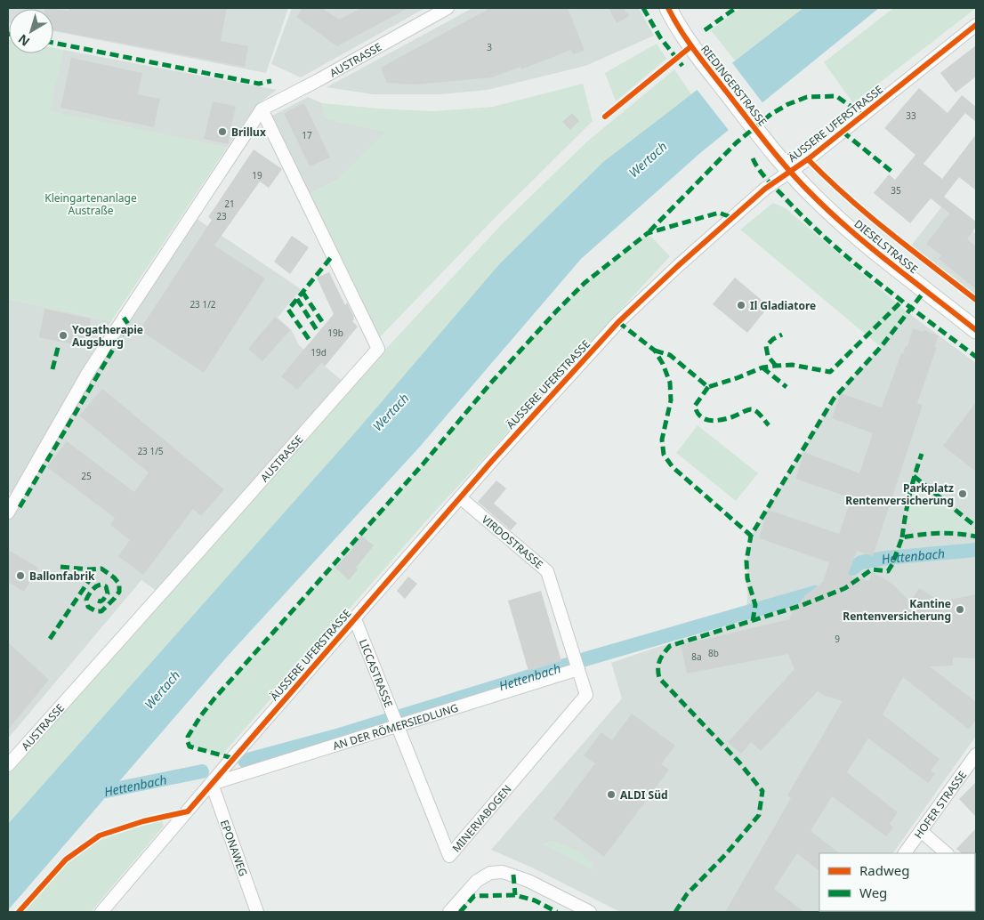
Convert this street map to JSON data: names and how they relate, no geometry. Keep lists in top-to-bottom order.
{
  "streets": {
    "main road": ["RIEDINGERSTRASSE", "DIESELSTRASSE"],
    "street": [
      "AUSTRASSE",
      "ÄUSSERE UFERSTRASSE",
      "VIRDOSTRASSE",
      "LICCASTRASSE",
      "AN DER RÖMERSIEDLUNG",
      "HOFER STRASSE",
      "MINERVABOGEN",
      "EPONAWEG"
    ]
  },
  "crossings": [
    ["RIEDINGERSTRASSE", "ÄUSSERE UFERSTRASSE"],
    ["RIEDINGERSTRASSE", "DIESELSTRASSE"],
    ["ÄUSSERE UFERSTRASSE", "DIESELSTRASSE"],
    ["ÄUSSERE UFERSTRASSE", "VIRDOSTRASSE"],
    ["ÄUSSERE UFERSTRASSE", "LICCASTRASSE"],
    ["ÄUSSERE UFERSTRASSE", "AN DER RÖMERSIEDLUNG"],
    ["ÄUSSERE UFERSTRASSE", "EPONAWEG"],
    ["VIRDOSTRASSE", "AN DER RÖMERSIEDLUNG"],
    ["VIRDOSTRASSE", "MINERVABOGEN"],
    ["LICCASTRASSE", "AN DER RÖMERSIEDLUNG"],
    ["LICCASTRASSE", "MINERVABOGEN"],
    ["AN DER RÖMERSIEDLUNG", "MINERVABOGEN"],
    ["AN DER RÖMERSIEDLUNG", "EPONAWEG"]
  ],
  "water": ["Wertach", "Hettenbach"],
  "parks": ["Kleingartenanlage Austraße"],
  "places": [
    "Brillux",
    "Il Gladiatore",
    "Yogatherapie Augsburg",
    "Parkplatz Rentenversicherung",
    "Ballonfabrik",
    "Kantine Rentenversicherung",
    "ALDI Süd"
  ],
  "house_numbers": [
    "3",
    "33",
    "17",
    "19",
    "35",
    "21",
    "23",
    "23 1/2",
    "19b",
    "19d",
    "23 1/5",
    "25",
    "9",
    "8b",
    "8a"
  ],
  "legend": ["Radweg", "Weg"],
  "north": "bottom left"
}
